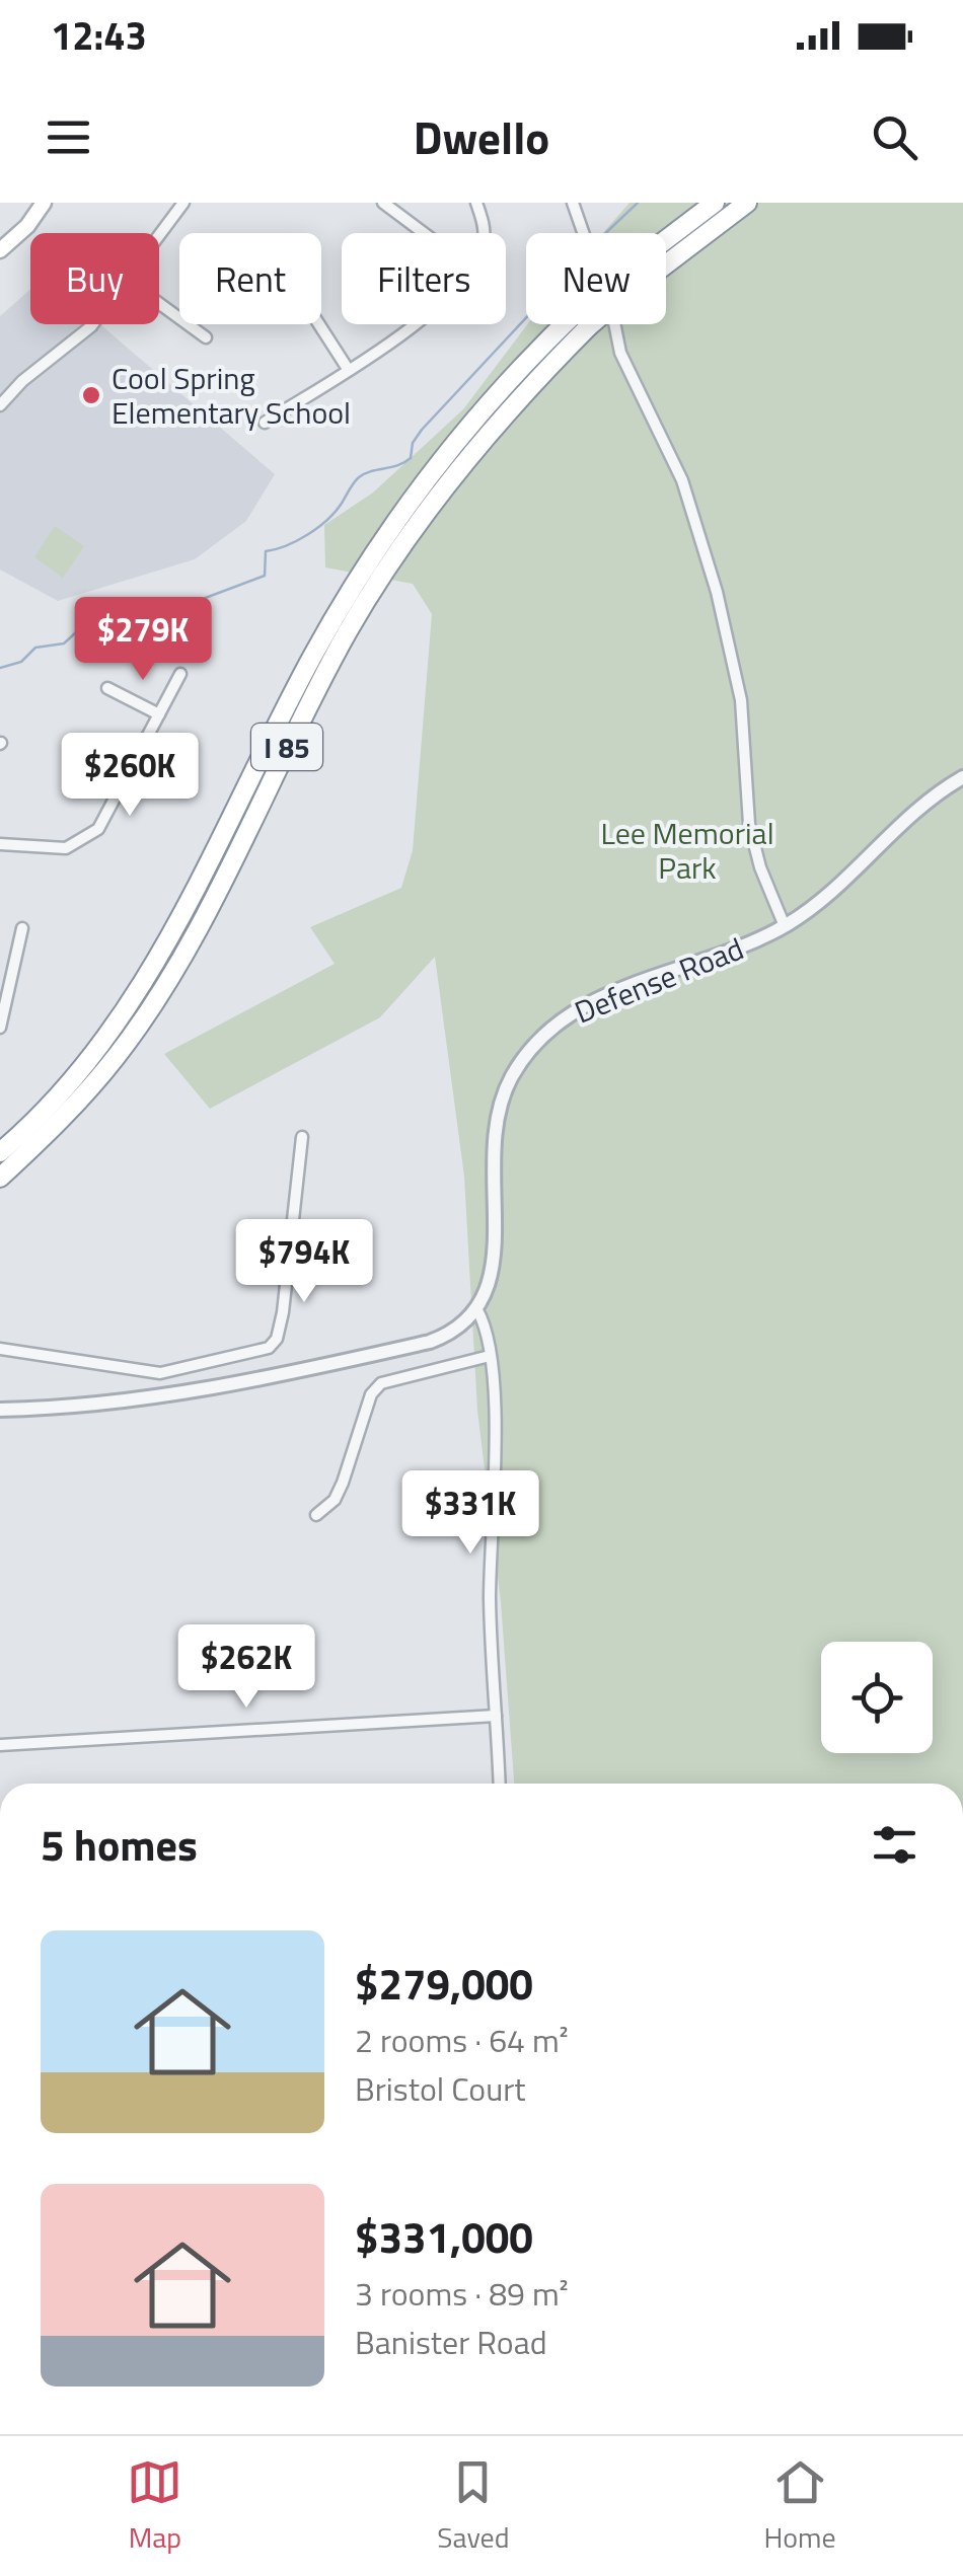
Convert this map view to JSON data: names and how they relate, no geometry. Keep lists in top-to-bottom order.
{
  "streets": {
    "highway": ["I 85"],
    "street": ["Defense Road"]
  },
  "parks": ["Lee Memorial Park"],
  "places": ["Cool Spring Elementary School"],
  "page": {
    "status": "12:43",
    "header": "Dwello",
    "chip": [
      "Buy",
      "Rent",
      "Filters",
      "New"
    ],
    "price": [
      "$279K",
      "$260K",
      "$794K",
      "$331K",
      "$262K"
    ],
    "heading": "5 homes",
    "list": [
      {
        "name": "$279,000",
        "note": "2 rooms · 64 m² · Bristol Court"
      },
      {
        "name": "$331,000",
        "note": "3 rooms · 89 m² · Banister Road"
      }
    ],
    "tabs": ["Map", "Saved", "Home"]
  }
}
